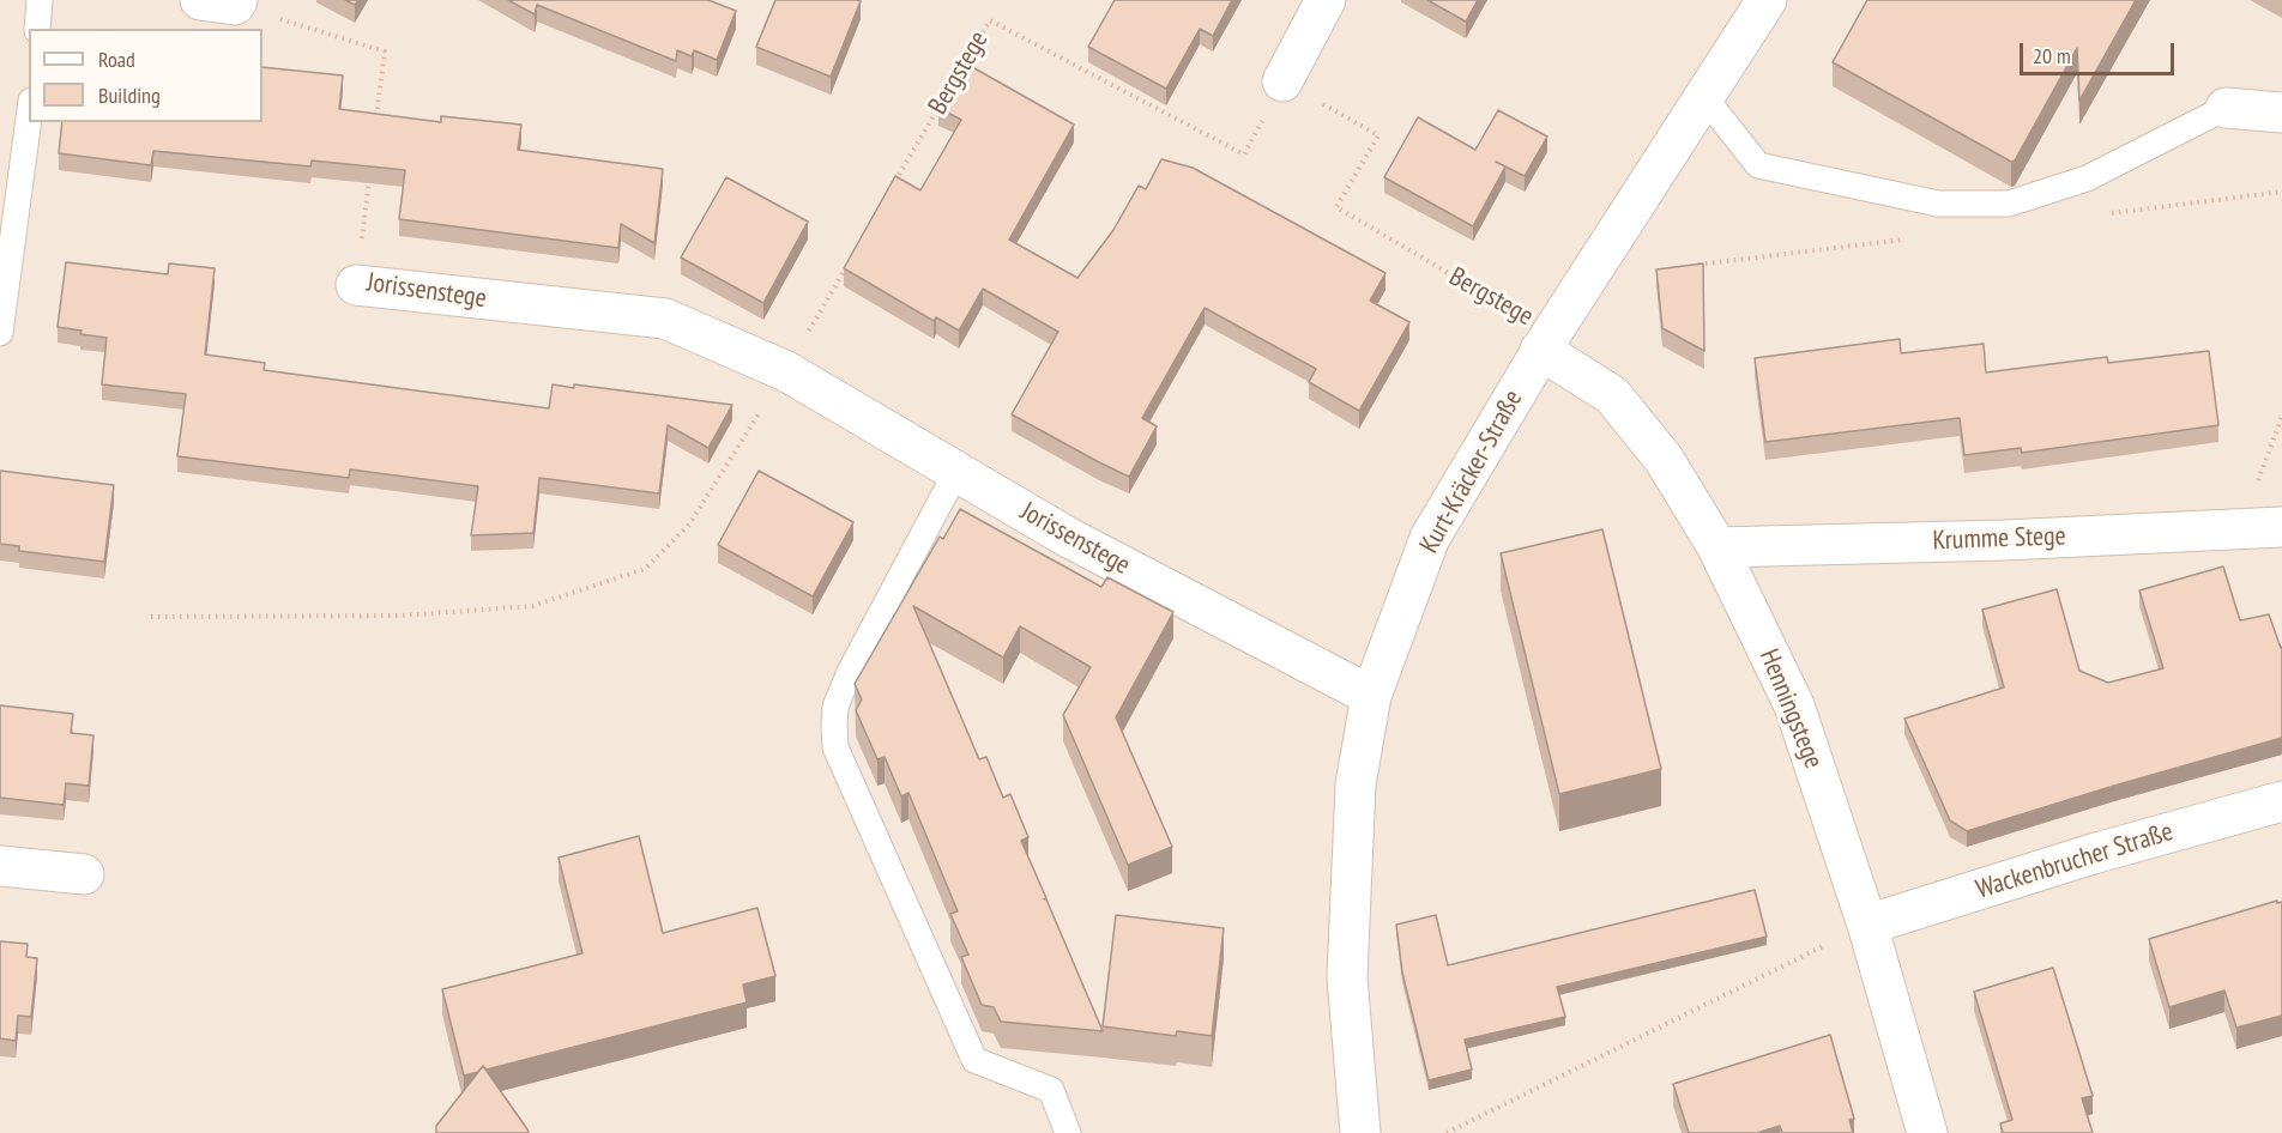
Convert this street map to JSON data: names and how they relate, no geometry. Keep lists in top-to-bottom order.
{
  "streets": {
    "street": [
      "Jorissenstege",
      "Kurt-Kräcker-Straße",
      "Krumme Stege",
      "Henningstege",
      "Wackenbrucher Straße"
    ],
    "path": ["Bergstege"]
  },
  "crossings": [
    ["Bergstege", "Kurt-Kräcker-Straße"],
    ["Bergstege", "Henningstege"],
    ["Jorissenstege", "Kurt-Kräcker-Straße"],
    ["Kurt-Kräcker-Straße", "Henningstege"],
    ["Krumme Stege", "Henningstege"],
    ["Henningstege", "Wackenbrucher Straße"]
  ],
  "legend": ["Road", "Building"],
  "scale_bar": "20 m"
}
